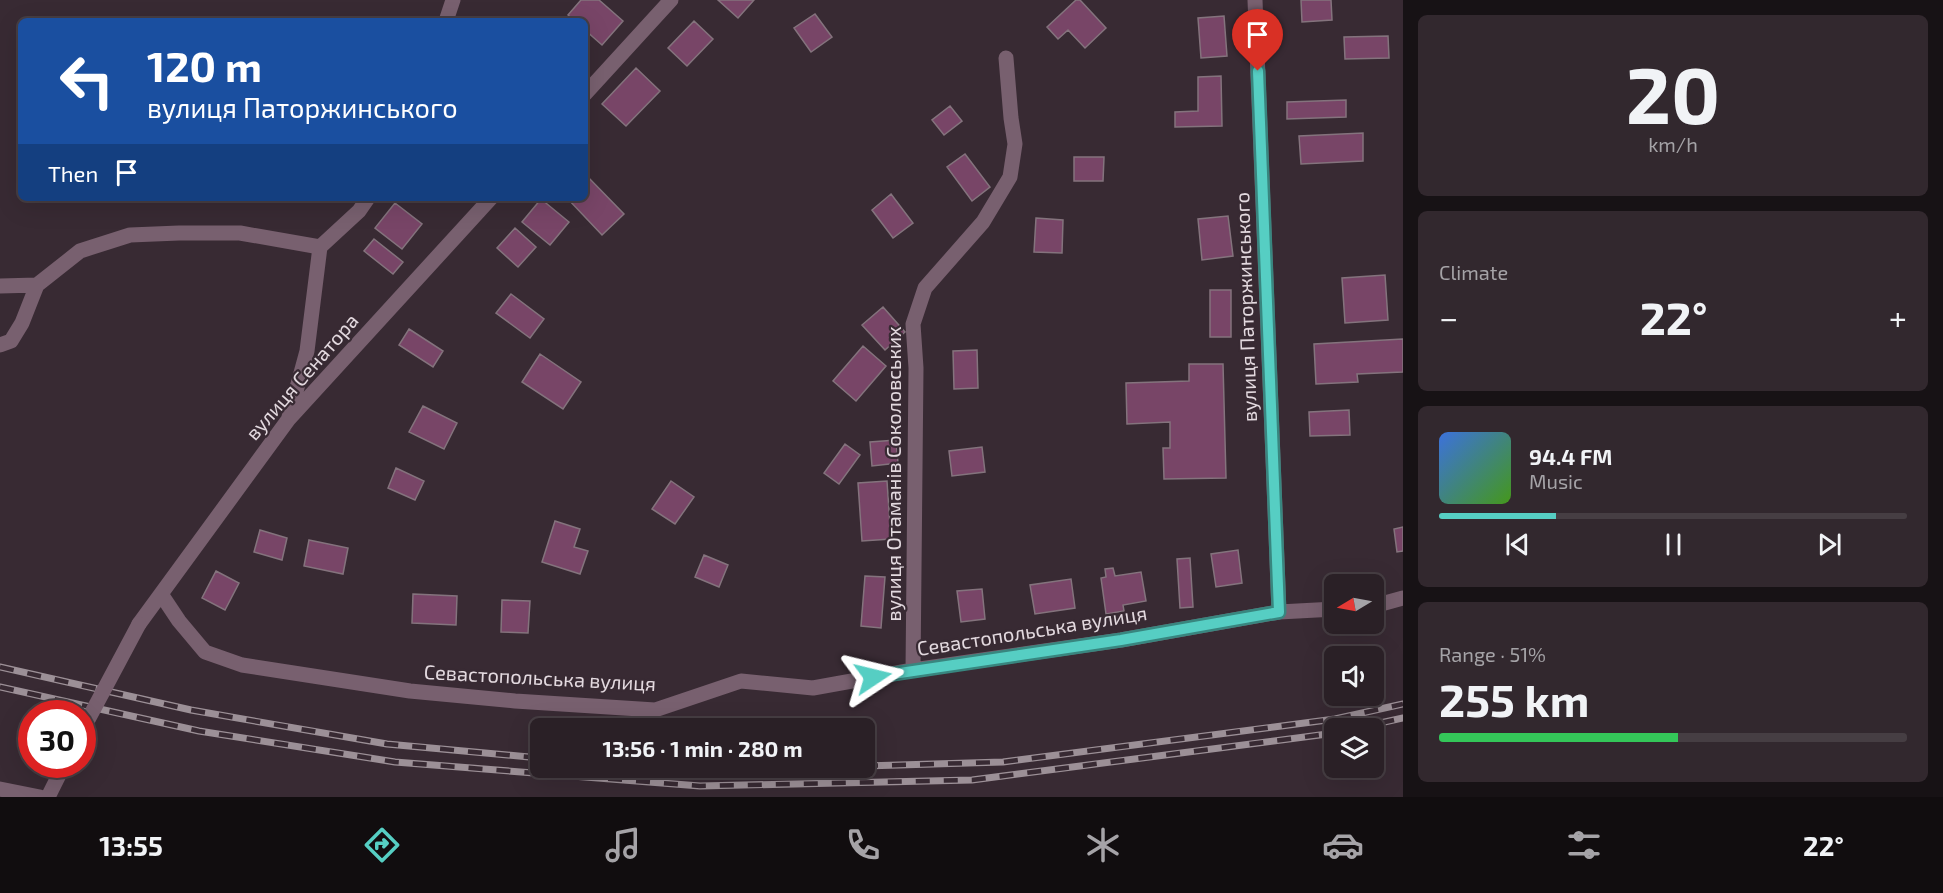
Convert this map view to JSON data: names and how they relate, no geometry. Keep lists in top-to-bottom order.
{
  "streets": {
    "street": [
      "вулиця Паторжинського",
      "вулиця Сенатора",
      "вулиця Отаманів Соколовських",
      "Севастопольська вулиця"
    ]
  },
  "crossings": [
    ["вулиця Паторжинського", "Севастопольська вулиця"],
    ["вулиця Сенатора", "Севастопольська вулиця"],
    ["вулиця Отаманів Соколовських", "Севастопольська вулиця"]
  ],
  "north": "left",
  "page": {
    "tile": [
      ["20", "km/h"],
      "Climate",
      ["Range · 51%", "255 km"]
    ],
    "turn": ["120 m", "вулиця Паторжинського"],
    "then": "Then",
    "heat": ["−", "22°", "+"],
    "song": ["94.4 FM", "Music"],
    "limit": "30",
    "trip": "13:56 · 1 min · 280 m",
    "tabs": ["13:55", "22°"]
  }
}
